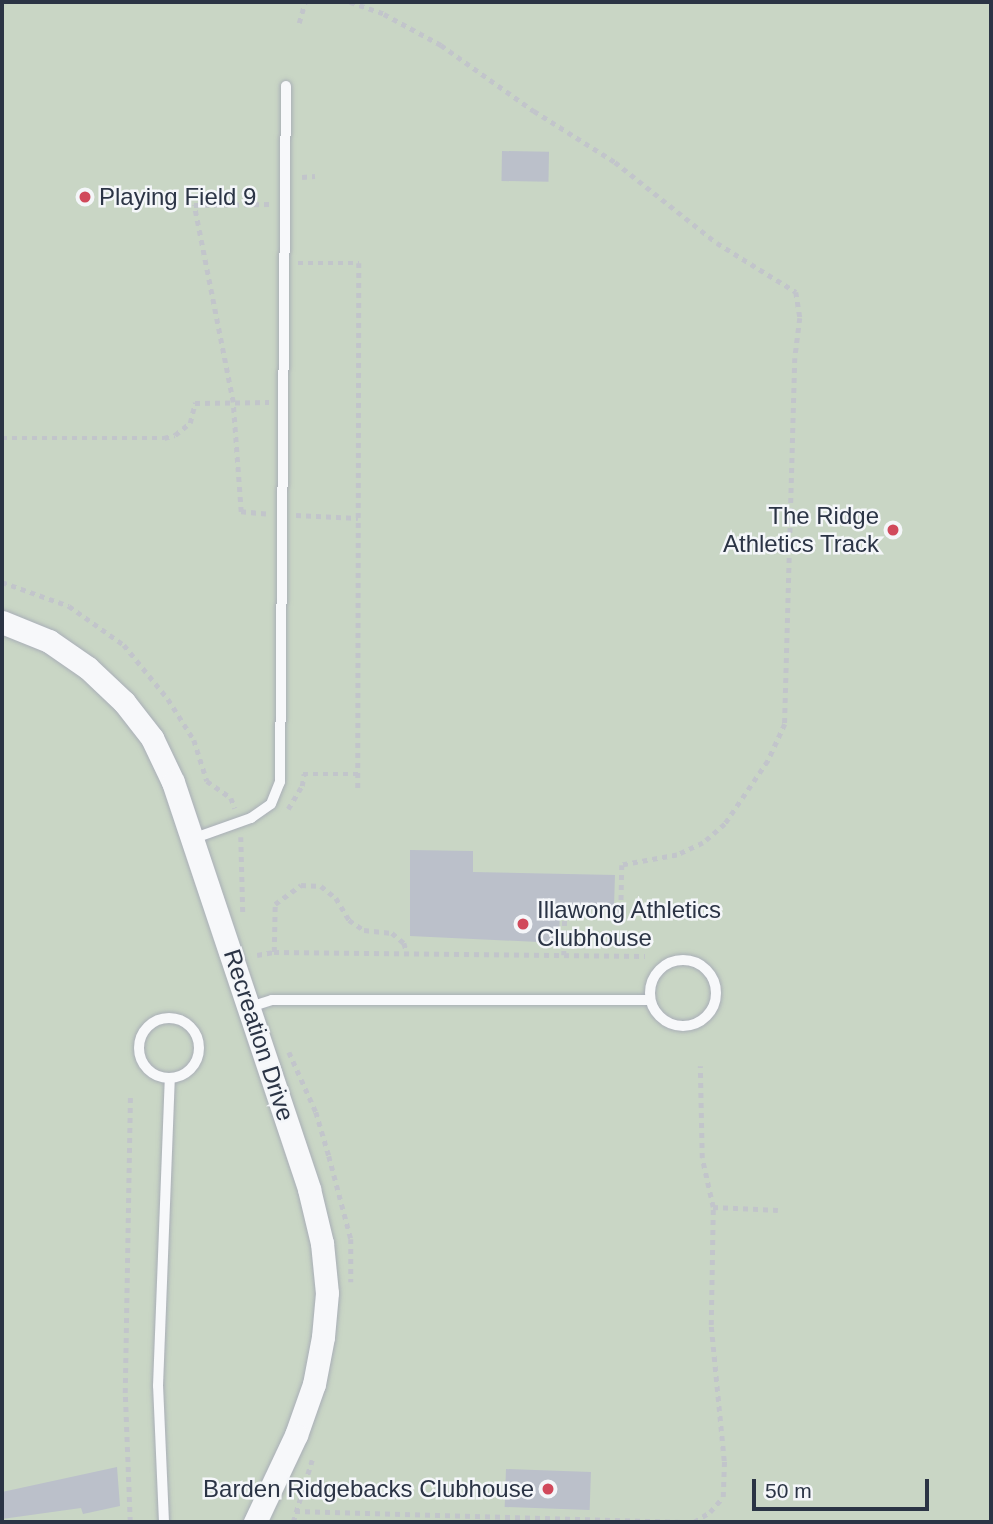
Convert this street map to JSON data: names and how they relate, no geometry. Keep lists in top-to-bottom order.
{
  "streets": {
    "street": ["Recreation Drive"]
  },
  "places": [
    "Playing Field 9",
    "The Ridge Athletics Track",
    "Illawong Athletics Clubhouse",
    "Barden Ridgebacks Clubhouse"
  ],
  "scale_bar": "50 m"
}
